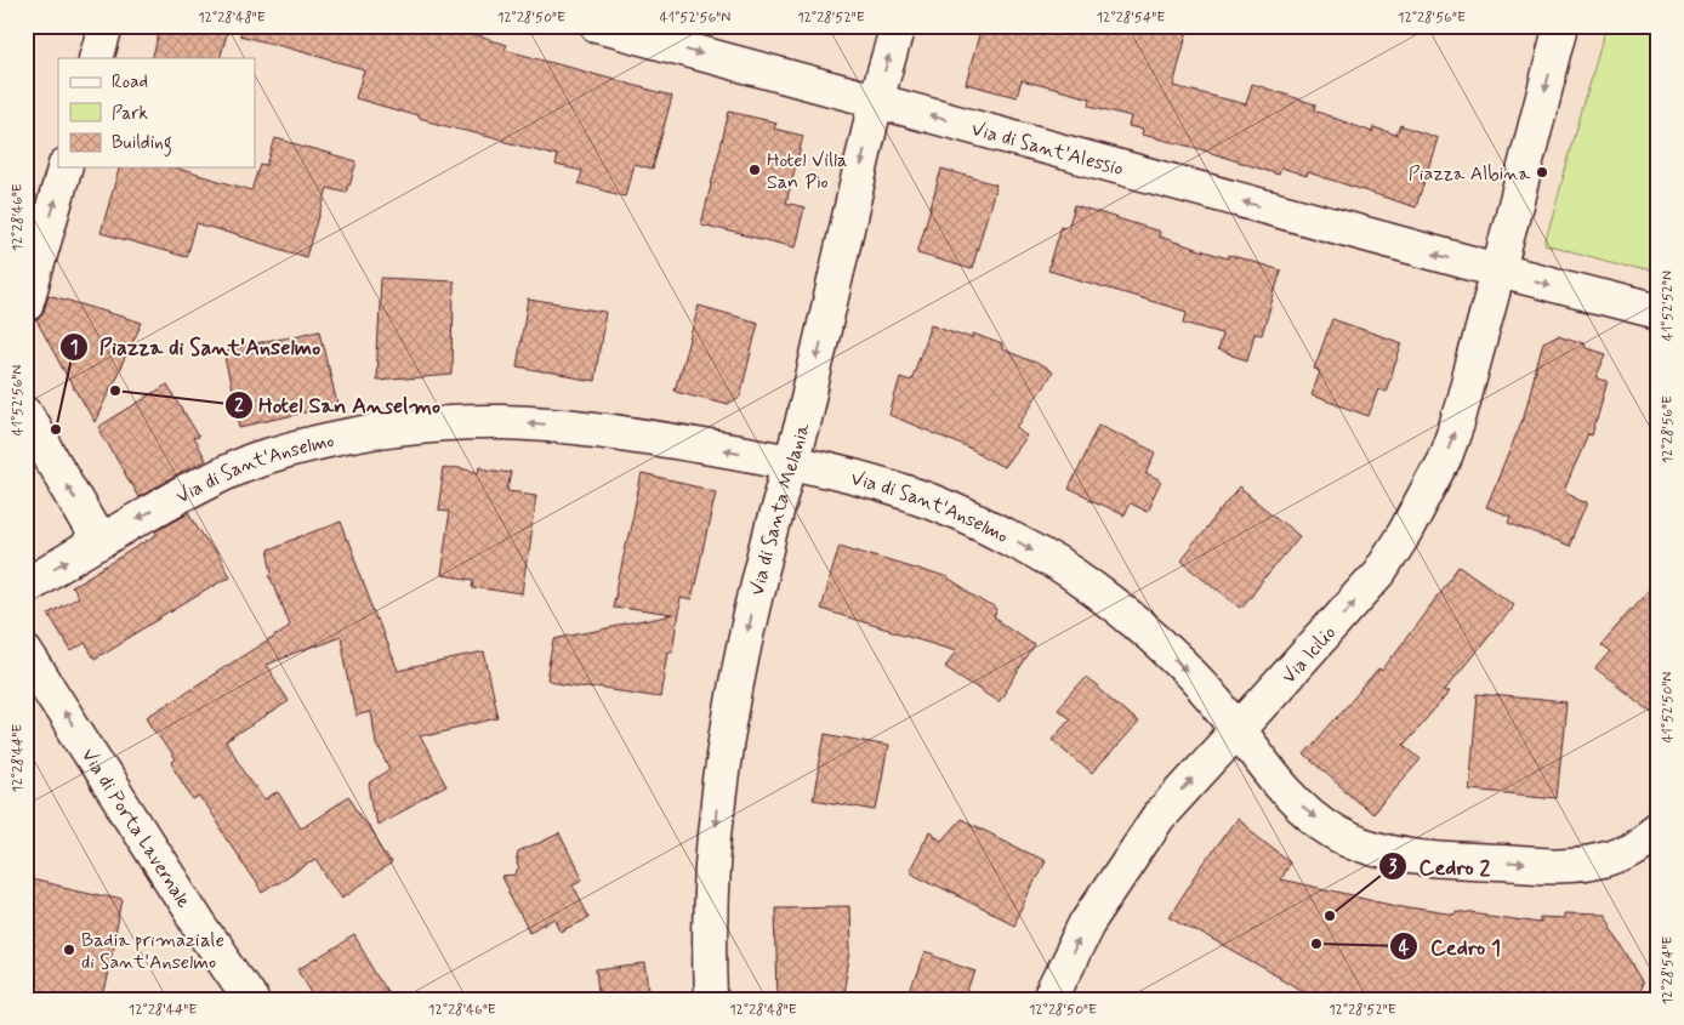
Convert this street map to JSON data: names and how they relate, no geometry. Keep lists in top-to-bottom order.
{
  "streets": {
    "street": [
      "Via di Sant'Alessio",
      "Via di Sant'Anselmo",
      "Via di Santa Melania",
      "Via Icilio",
      "Via di Porta Lavernale"
    ]
  },
  "crossings": [
    ["Via di Sant'Alessio", "Via di Santa Melania"],
    ["Via di Sant'Alessio", "Via Icilio"],
    ["Via di Sant'Anselmo", "Via di Santa Melania"],
    ["Via di Sant'Anselmo", "Via Icilio"]
  ],
  "one_way": ["Via di Santa Melania", "Via Icilio", "Via di Porta Lavernale"],
  "places": [
    "Hotel Villa San Pio",
    "Piazza Albina",
    "Hotel San Anselmo",
    "Piazza di Sant'Anselmo",
    "Cedro 2",
    "Cedro 1",
    "Badia primaziale di Sant'Anselmo"
  ],
  "legend": ["Road", "Park", "Building"],
  "coordinates": [
    "12°28'48\"E",
    "12°28'50\"E",
    "41°52'56\"N",
    "12°28'52\"E",
    "12°28'54\"E",
    "12°28'56\"E",
    "12°28'46\"E",
    "41°52'52\"N",
    "41°52'50\"N",
    "12°28'44\"E"
  ]
}
